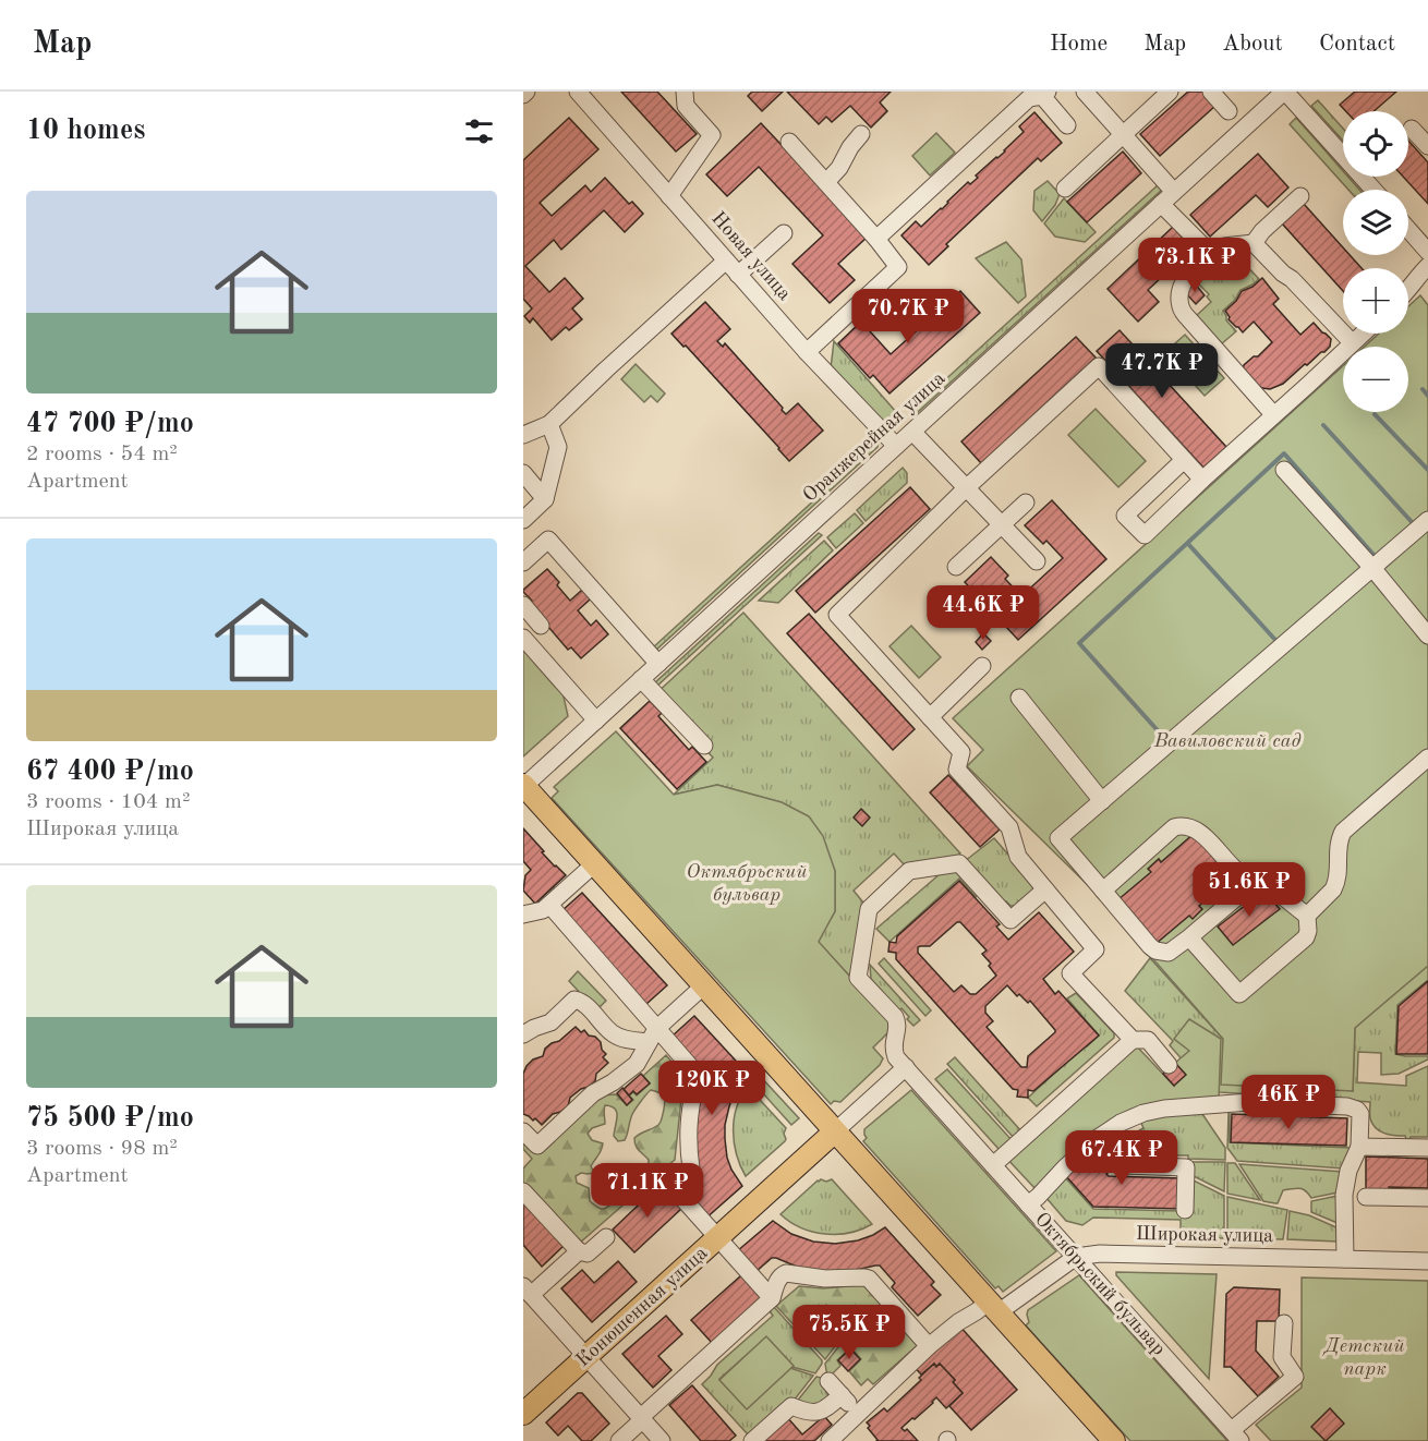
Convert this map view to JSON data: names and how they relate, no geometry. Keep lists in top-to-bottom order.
{
  "streets": {
    "main road": ["Конюшенная улица"],
    "street": [
      "Новая улица",
      "Оранжерейная улица",
      "Широкая улица",
      "Октябрьский бульвар"
    ]
  },
  "crossings": [
    ["Новая улица", "Оранжерейная улица"],
    ["Широкая улица", "Октябрьский бульвар"],
    ["Октябрьский бульвар", "Конюшенная улица"]
  ],
  "parks": ["Вавиловский сад", "Октябрьский бульвар", "Детский парк"],
  "page": {
    "header": "Map",
    "nav": [
      "Home",
      "Map",
      "About",
      "Contact"
    ],
    "heading": "10 homes",
    "map_buttons": ["+", "−"],
    "list": [
      {
        "name": "47 700 ₽/mo",
        "note": "2 rooms · 54 m² · Apartment"
      },
      {
        "name": "67 400 ₽/mo",
        "note": "3 rooms · 104 m² · Широкая улица"
      },
      {
        "name": "75 500 ₽/mo",
        "note": "3 rooms · 98 m² · Apartment"
      }
    ],
    "price": [
      "73.1K ₽",
      "70.7K ₽",
      "47.7K ₽",
      "44.6K ₽",
      "51.6K ₽",
      "120K ₽",
      "46K ₽",
      "67.4K ₽",
      "71.1K ₽",
      "75.5K ₽"
    ]
  }
}
